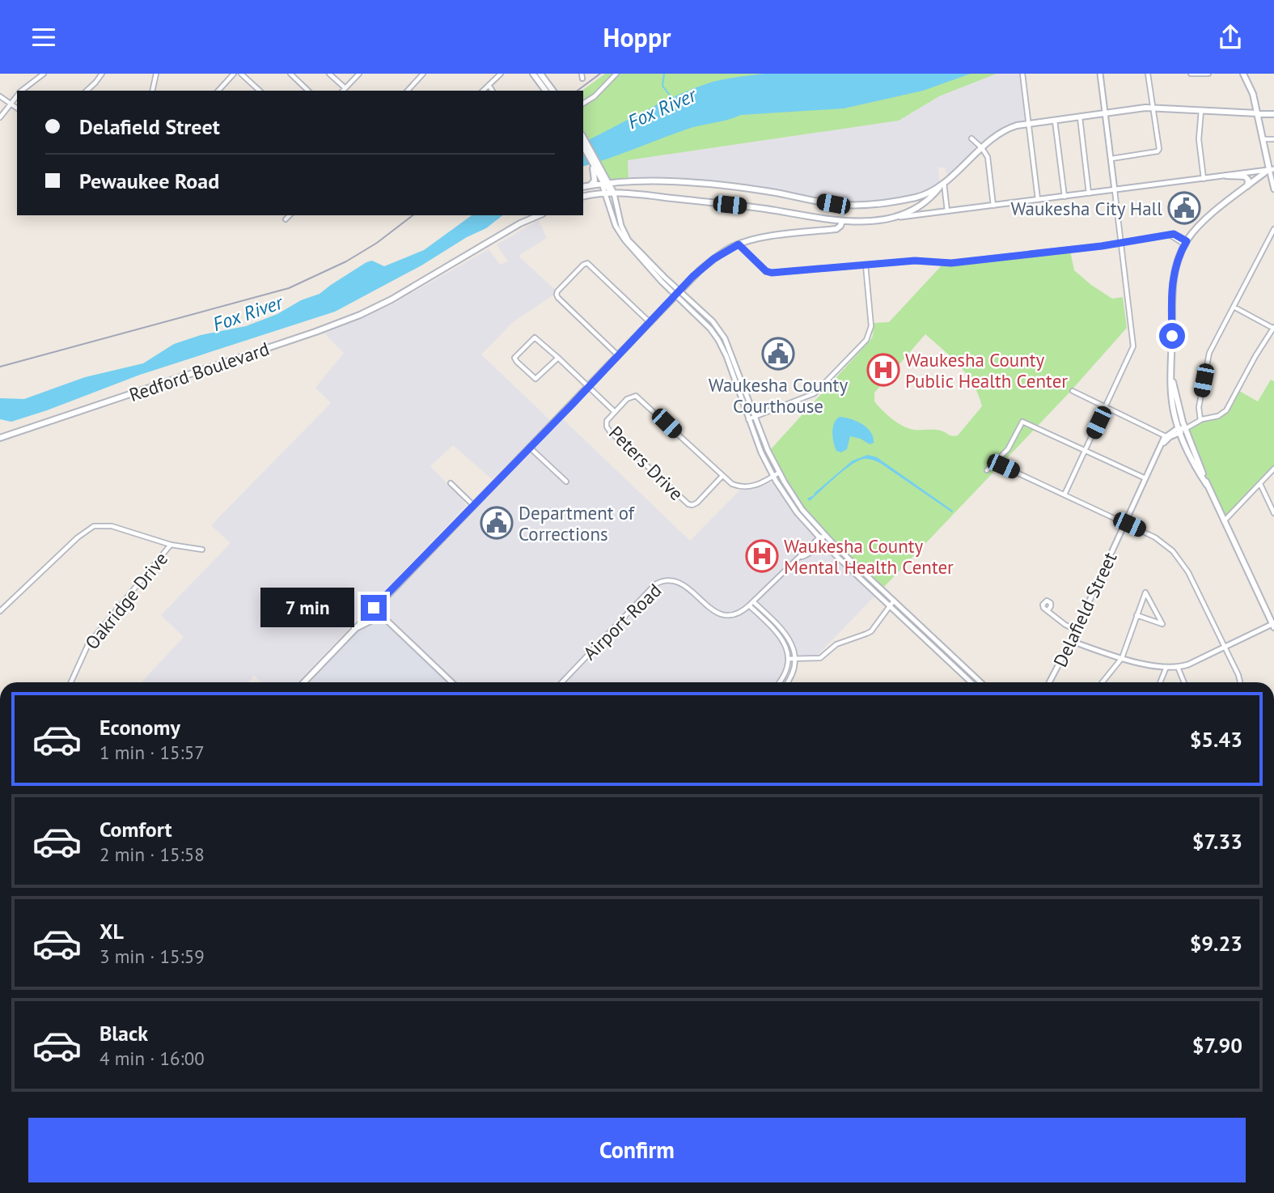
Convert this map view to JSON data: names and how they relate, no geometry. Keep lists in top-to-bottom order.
{
  "streets": {
    "main road": ["Redford Boulevard"],
    "street": [
      "Peters Drive",
      "Oakridge Drive",
      "Delafield Street",
      "Airport Road"
    ]
  },
  "water": ["Fox River"],
  "places": {
    "public building": ["Waukesha City Hall", "Waukesha County Courthouse", "Department of Corrections"],
    "hospital": ["Waukesha County Public Health Center", "Waukesha County Mental Health Center"]
  },
  "page": {
    "header": "Hoppr",
    "banner": ["Delafield Street", "Pewaukee Road"],
    "bubble": "7 min",
    "list": [
      {
        "name": "Economy",
        "note": "1 min · 15:57",
        "value": "$5.43"
      },
      {
        "name": "Comfort",
        "note": "2 min · 15:58",
        "value": "$7.33"
      },
      {
        "name": "XL",
        "note": "3 min · 15:59",
        "value": "$9.23"
      },
      {
        "name": "Black",
        "note": "4 min · 16:00",
        "value": "$7.90"
      }
    ],
    "buttons": "Confirm"
  }
}
